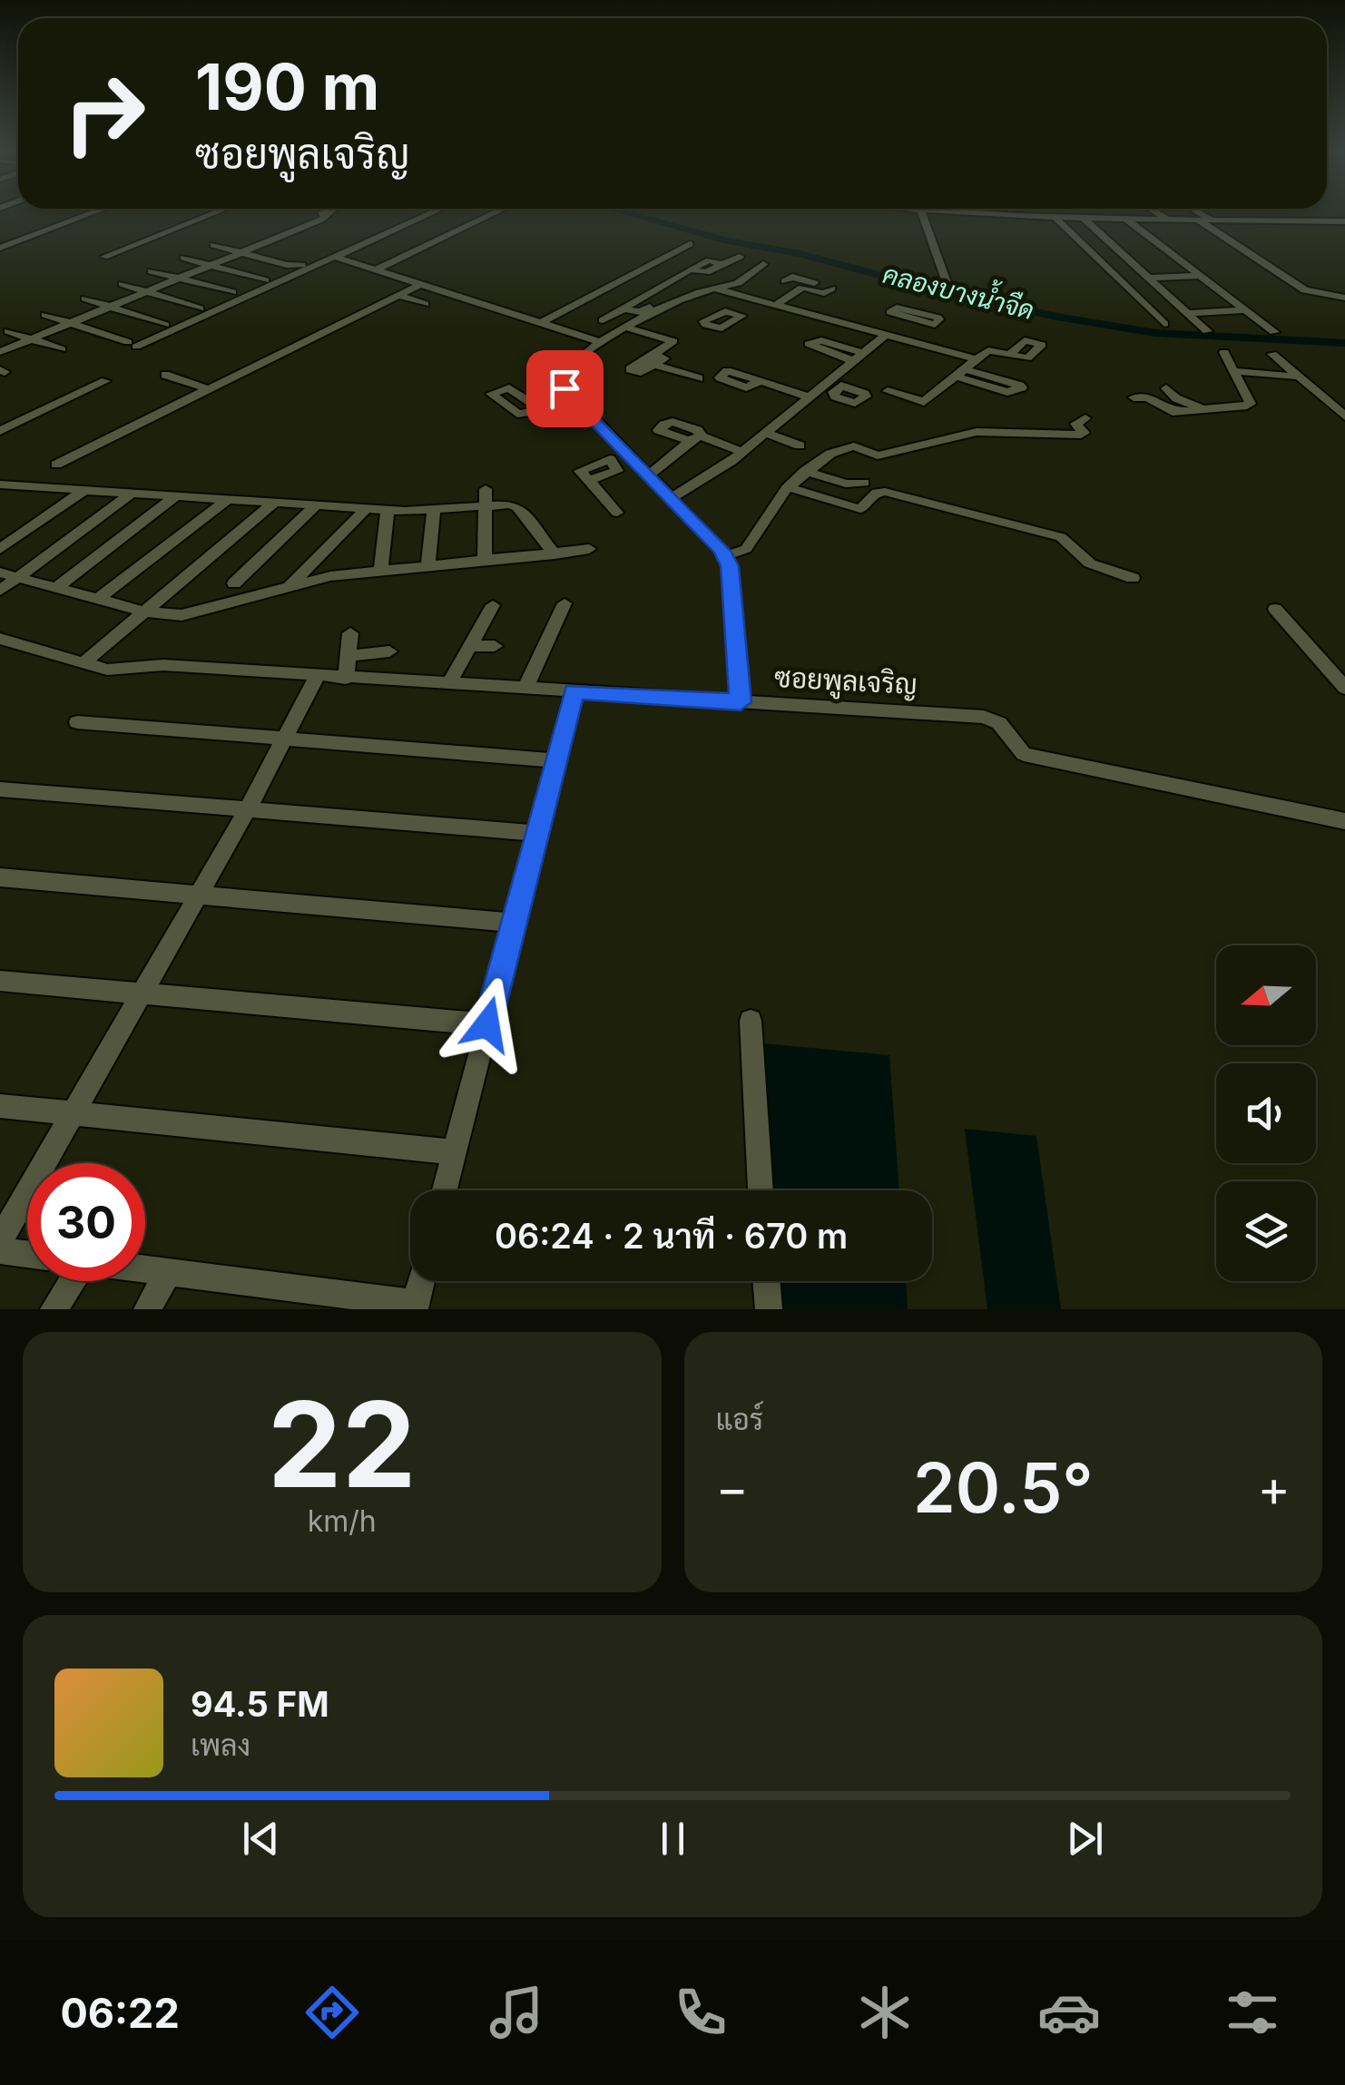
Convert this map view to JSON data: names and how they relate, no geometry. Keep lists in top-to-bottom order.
{
  "streets": {
    "street": ["ซอยพูลเจริญ"]
  },
  "water": ["คลองบางน้ำจืด"],
  "north": "left",
  "page": {
    "turn": ["190 m", "ซอยพูลเจริญ"],
    "limit": "30",
    "trip": "06:24 · 2 นาที · 670 m",
    "tile": [
      ["22", "km/h"],
      "แอร์"
    ],
    "heat": ["−", "20.5°", "+"],
    "song": ["94.5 FM", "เพลง"],
    "tabs": "06:22"
  }
}
